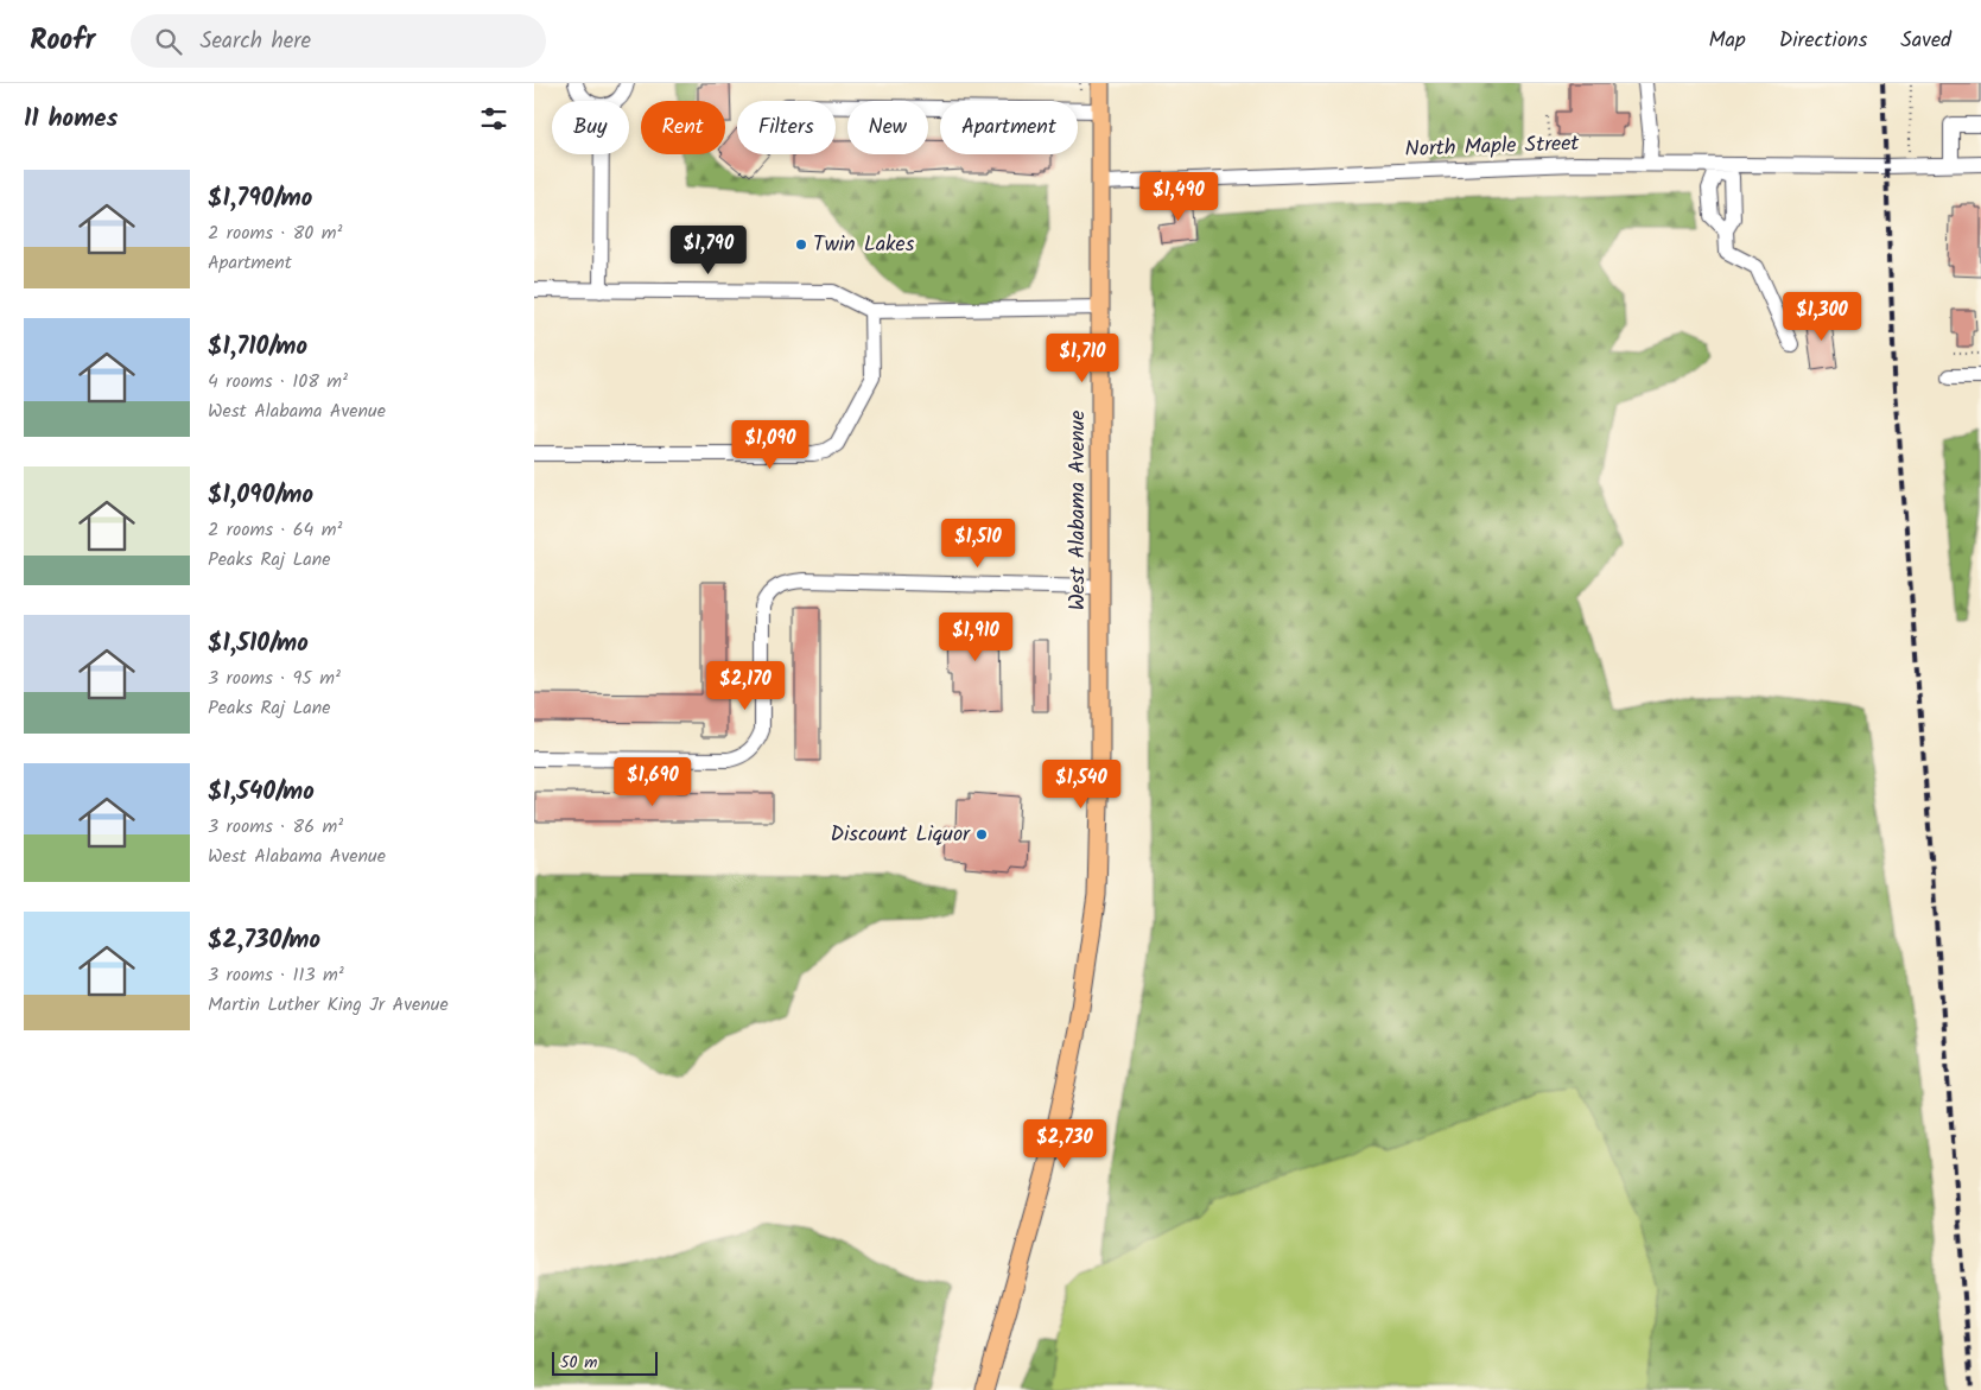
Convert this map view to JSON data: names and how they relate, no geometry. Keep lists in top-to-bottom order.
{
  "streets": {
    "main road": ["West Alabama Avenue"],
    "street": ["North Maple Street"]
  },
  "crossings": [
    ["North Maple Street", "West Alabama Avenue"]
  ],
  "places": ["Twin Lakes", "Discount Liquor"],
  "scale_bar": "50 m",
  "page": {
    "header": "Roofr",
    "search": "Search here",
    "nav": ["Map", "Directions", "Saved"],
    "heading": "11 homes",
    "chip": [
      "Buy",
      "Rent",
      "Filters",
      "New",
      "Apartment"
    ],
    "list": [
      {
        "name": "$1,790/mo",
        "note": "2 rooms · 80 m² · Apartment"
      },
      {
        "name": "$1,710/mo",
        "note": "4 rooms · 108 m² · West Alabama Avenue"
      },
      {
        "name": "$1,090/mo",
        "note": "2 rooms · 64 m² · Peaks Raj Lane"
      },
      {
        "name": "$1,510/mo",
        "note": "3 rooms · 95 m² · Peaks Raj Lane"
      },
      {
        "name": "$1,540/mo",
        "note": "3 rooms · 86 m² · West Alabama Avenue"
      },
      {
        "name": "$2,730/mo",
        "note": "3 rooms · 113 m² · Martin Luther King Jr Avenue"
      }
    ],
    "price": [
      "$1,490",
      "$1,790",
      "$1,300",
      "$1,710",
      "$1,090",
      "$1,510",
      "$1,910",
      "$2,170",
      "$1,690",
      "$1,540",
      "$2,730"
    ],
    "scale": "50 m"
  }
}
